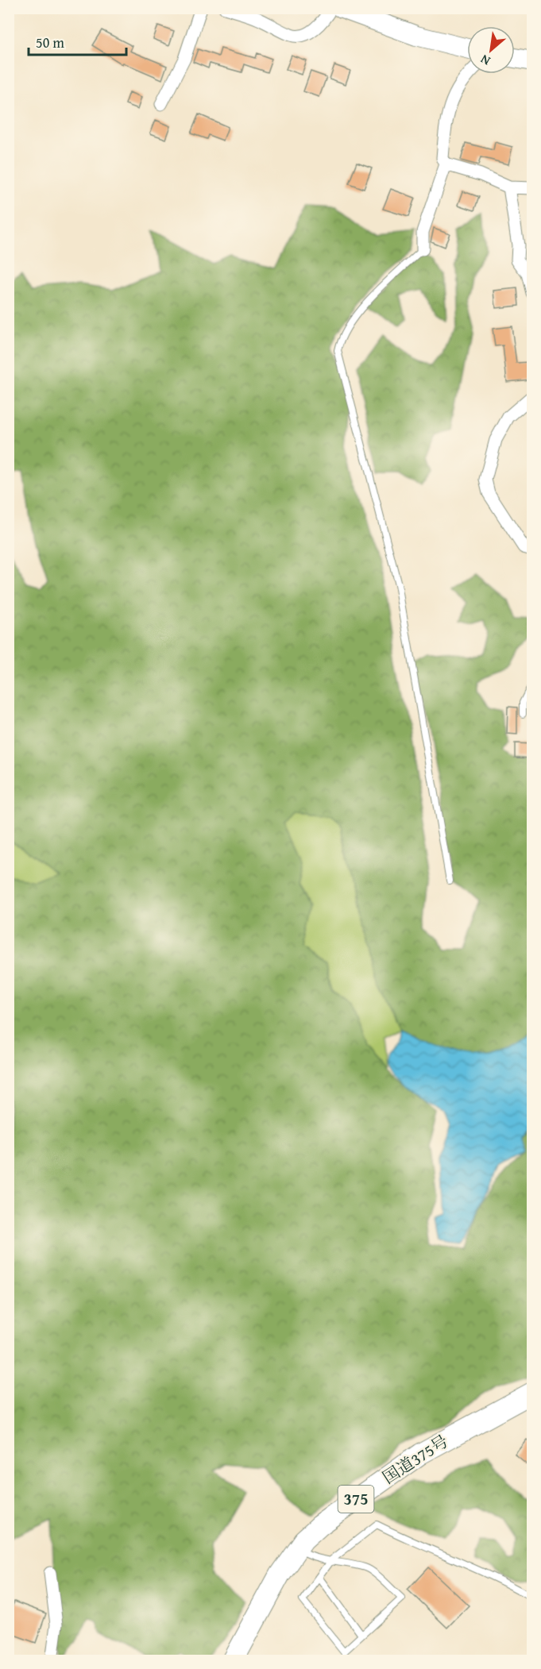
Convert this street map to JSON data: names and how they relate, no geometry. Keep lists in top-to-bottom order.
{
  "streets": {
    "highway": ["国道375号", "375"]
  },
  "scale_bar": "50 m",
  "north": "bottom left"
}
